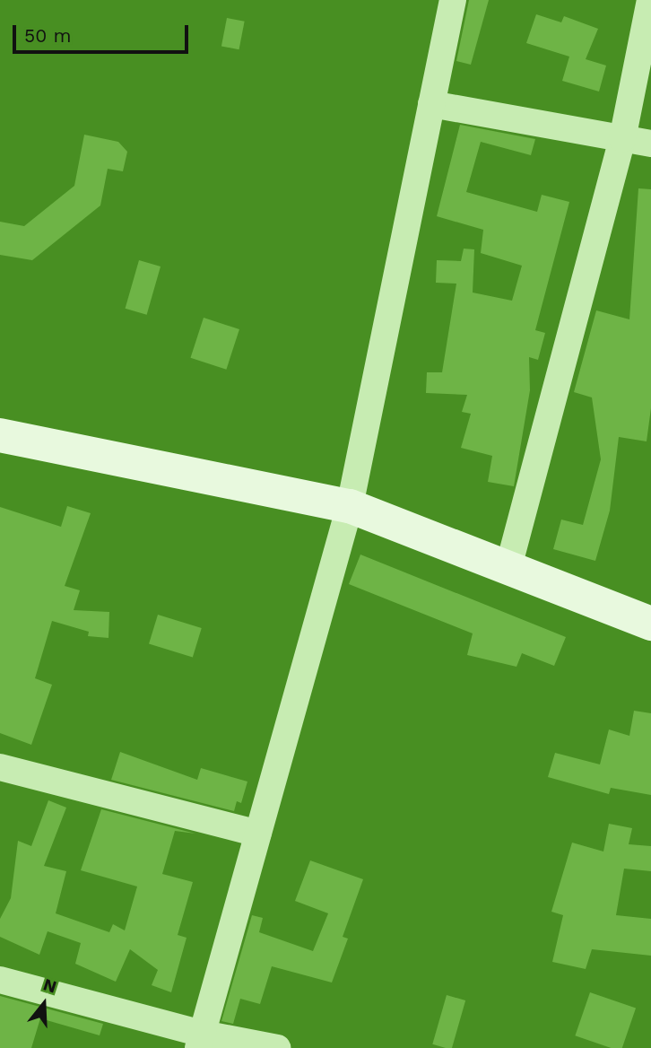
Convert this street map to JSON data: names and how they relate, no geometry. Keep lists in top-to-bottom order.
{
  "scale_bar": "50 m",
  "north": "top"
}
